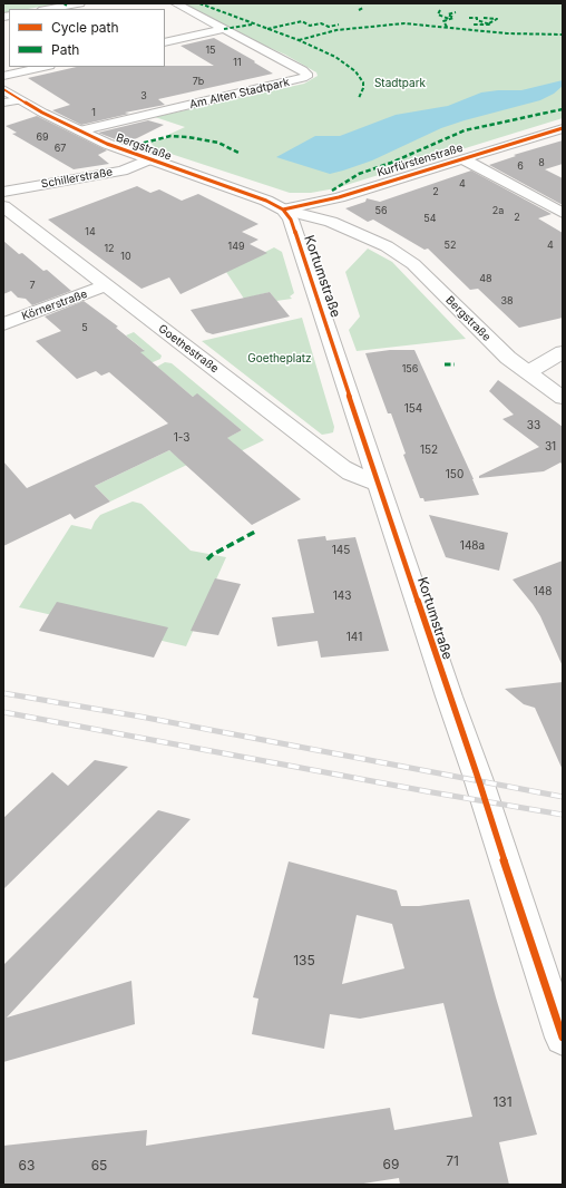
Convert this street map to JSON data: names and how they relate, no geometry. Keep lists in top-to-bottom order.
{
  "streets": {
    "street": [
      "Am Alten Stadtpark",
      "Bergstraße",
      "Kurfürstenstraße",
      "Schillerstraße",
      "Kortumstraße",
      "Körnerstraße",
      "Goethestraße"
    ]
  },
  "crossings": [
    ["Am Alten Stadtpark", "Bergstraße"],
    ["Bergstraße", "Kurfürstenstraße"],
    ["Bergstraße", "Schillerstraße"],
    ["Bergstraße", "Kortumstraße"],
    ["Kurfürstenstraße", "Kortumstraße"],
    ["Kortumstraße", "Goethestraße"],
    ["Körnerstraße", "Goethestraße"]
  ],
  "parks": ["Stadtpark", "Goetheplatz"],
  "house_numbers": [
    "15",
    "11",
    "7b",
    "3",
    "1",
    "69",
    "67",
    "8",
    "6",
    "4",
    "2",
    "56",
    "2a",
    "2",
    "54",
    "14",
    "52",
    "4",
    "149",
    "12",
    "10",
    "48",
    "7",
    "38",
    "5",
    "156",
    "154",
    "33",
    "1-3",
    "31",
    "152",
    "150",
    "148a",
    "145",
    "148",
    "143",
    "141",
    "135",
    "131",
    "71",
    "69",
    "63",
    "65"
  ],
  "legend": ["Cycle path", "Path"]
}
